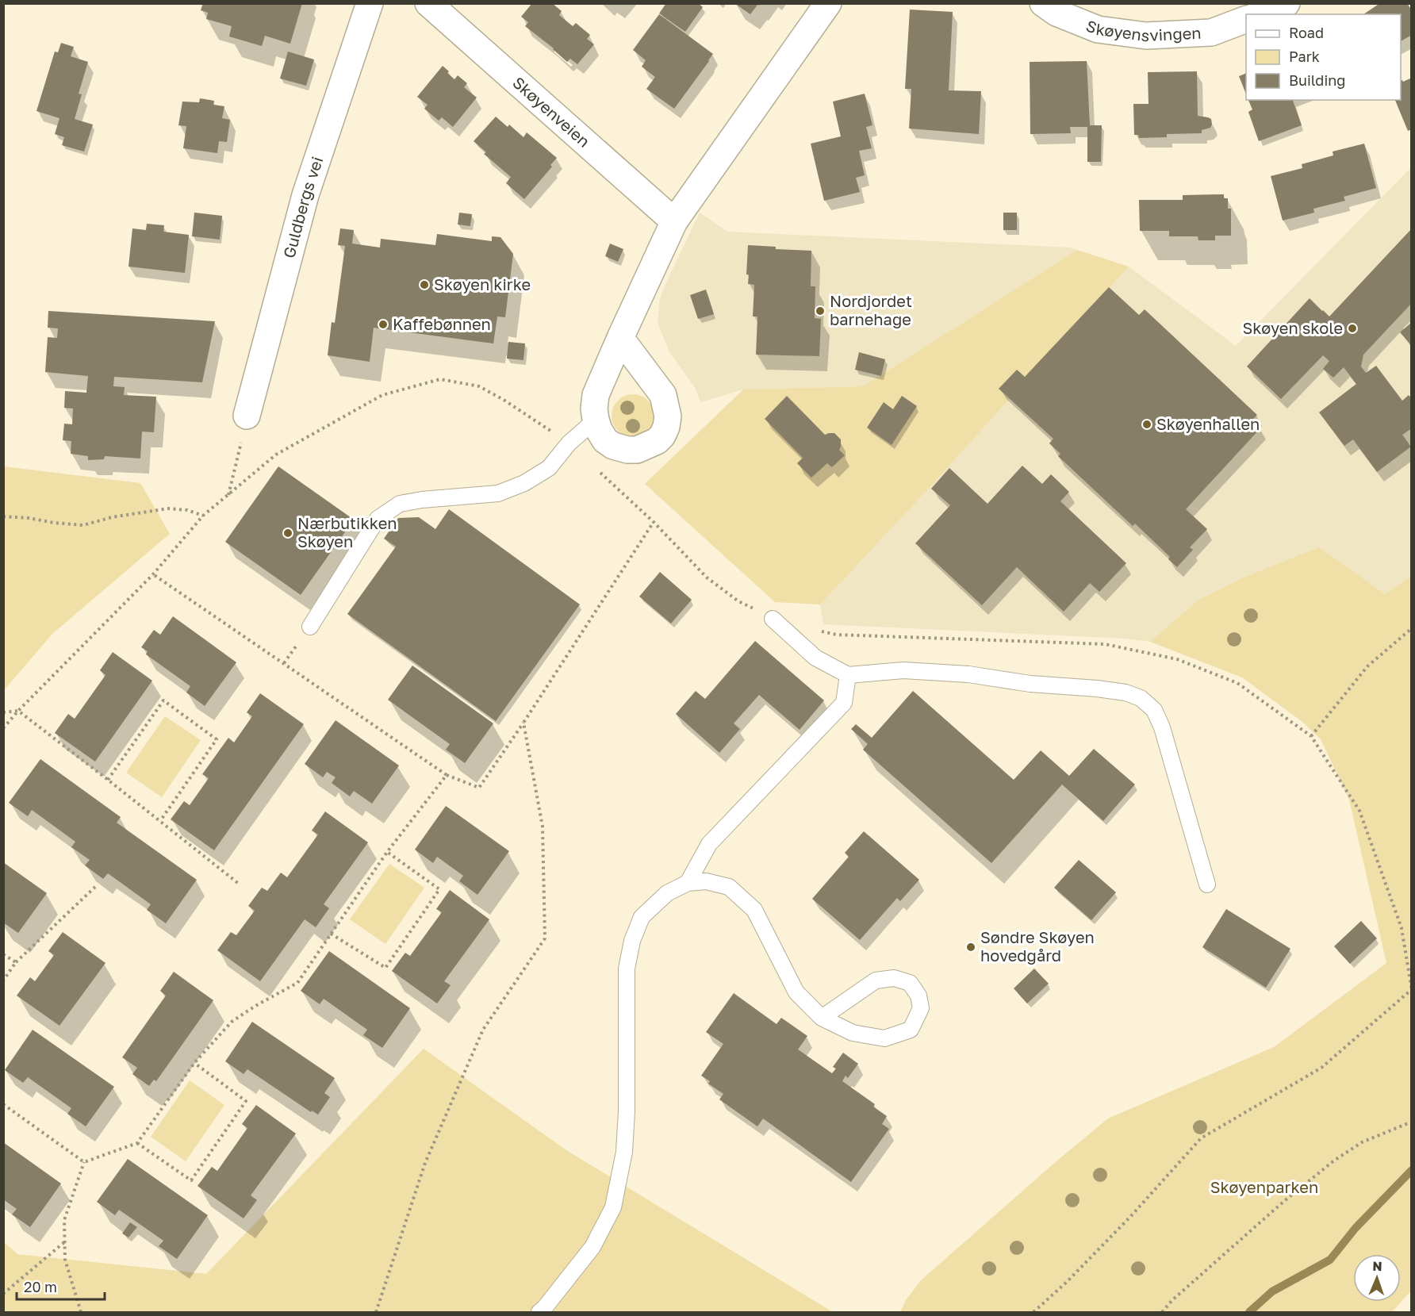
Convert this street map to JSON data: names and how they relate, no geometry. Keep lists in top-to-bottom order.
{
  "streets": {
    "street": ["Skøyensvingen", "Skøyenveien", "Guldbergs vei"]
  },
  "parks": ["Skøyenparken"],
  "places": [
    "Skøyen kirke",
    "Nordjordet barnehage",
    "Kaffebønnen",
    "Skøyen skole",
    "Skøyenhallen",
    "Nærbutikken Skøyen",
    "Søndre Skøyen hovedgård"
  ],
  "legend": ["Road", "Park", "Building"],
  "scale_bar": "20 m",
  "north": "top"
}
